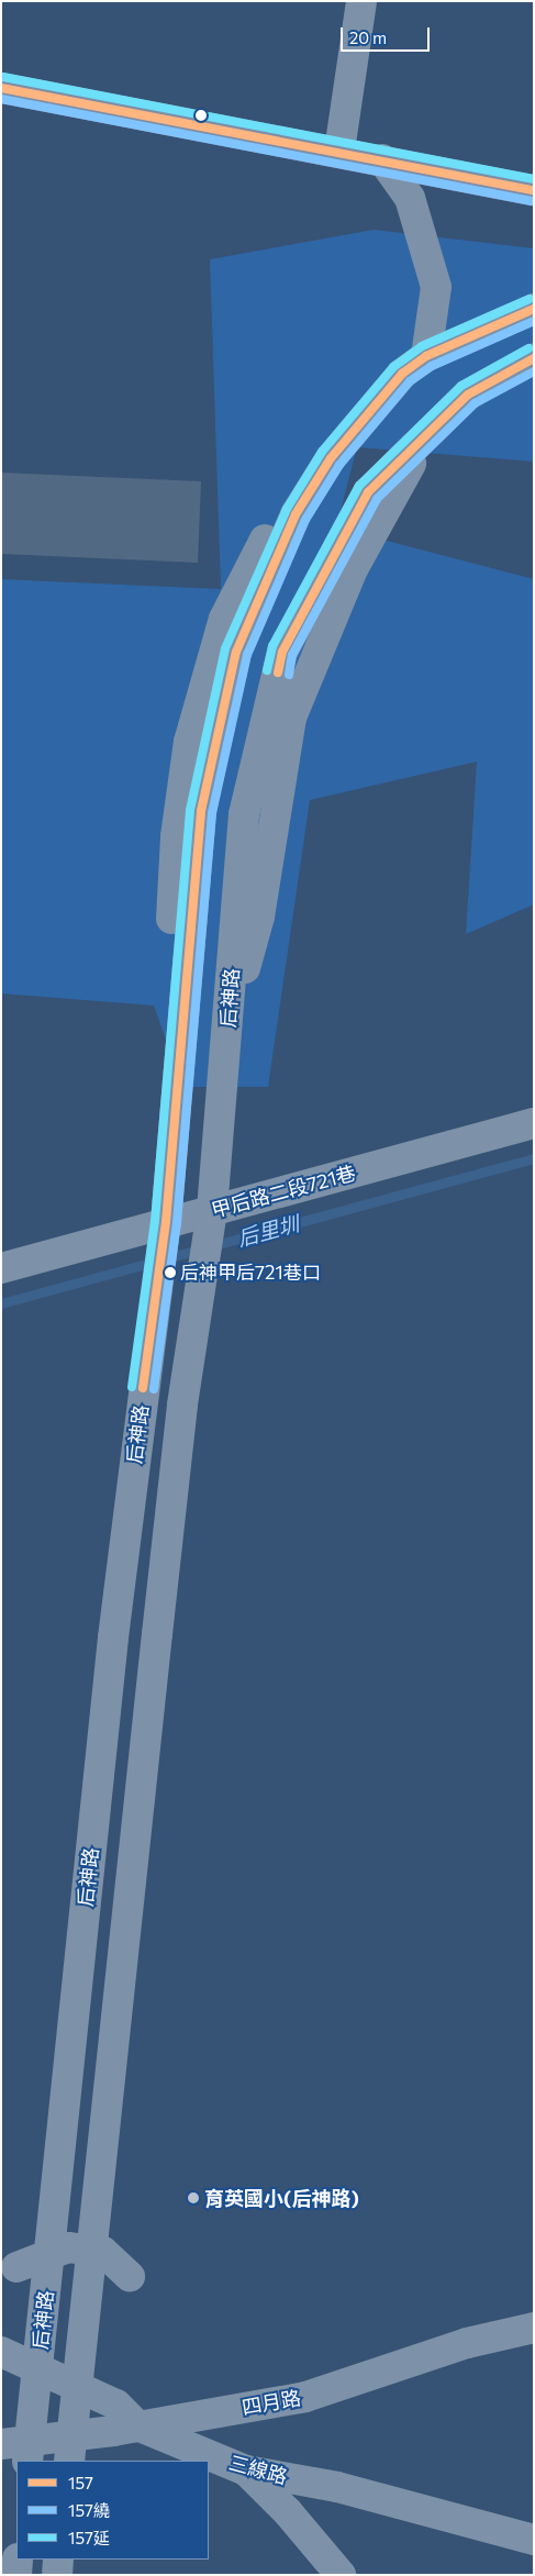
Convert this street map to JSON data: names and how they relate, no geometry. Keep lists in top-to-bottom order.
{
  "streets": {
    "street": [
      "后神路",
      "甲后路二段721巷",
      "四月路",
      "三線路"
    ]
  },
  "crossings": [
    ["后神路", "甲后路二段721巷"],
    ["四月路", "三線路"]
  ],
  "water": ["后里圳"],
  "places": ["后神甲后721巷口", "育英國小(后神路)"],
  "lines": ["transit line 157延", "transit line 157", "transit line 157繞"],
  "legend": ["157", "157繞", "157延"],
  "scale_bar": "20 m"
}
